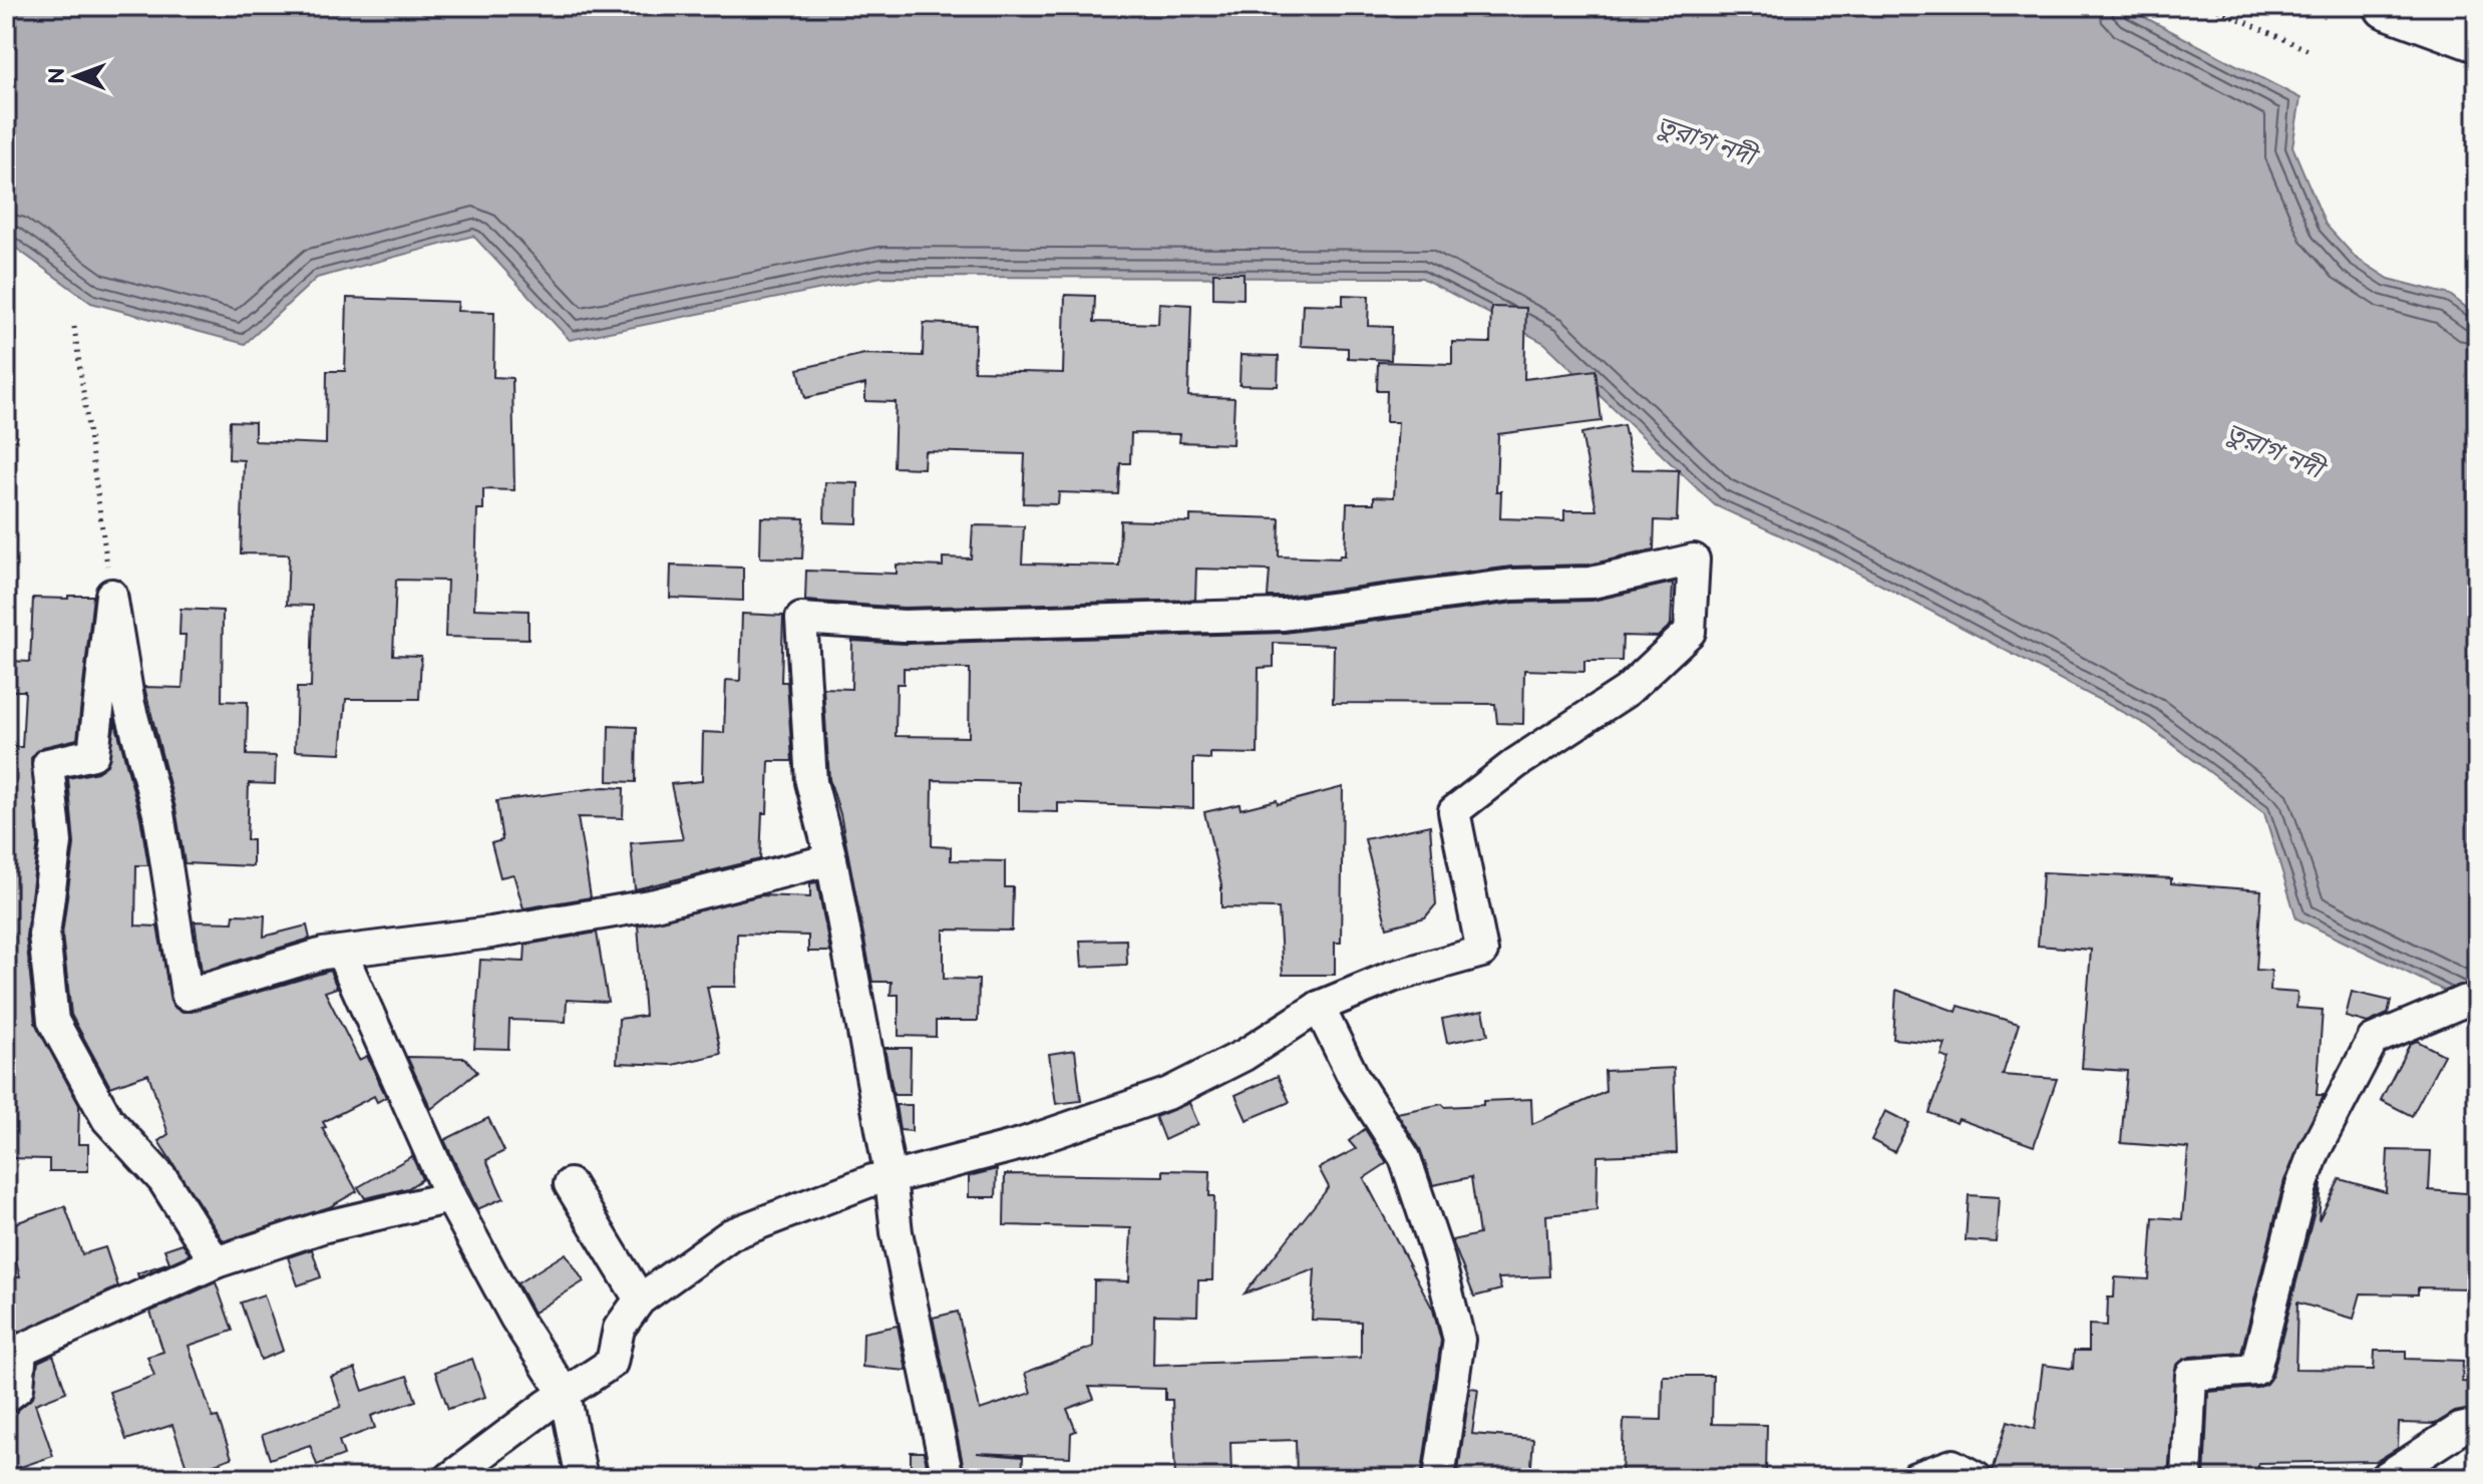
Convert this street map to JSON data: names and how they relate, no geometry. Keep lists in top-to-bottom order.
{
  "water": ["তুরাগ নদী"],
  "north": "left"
}
